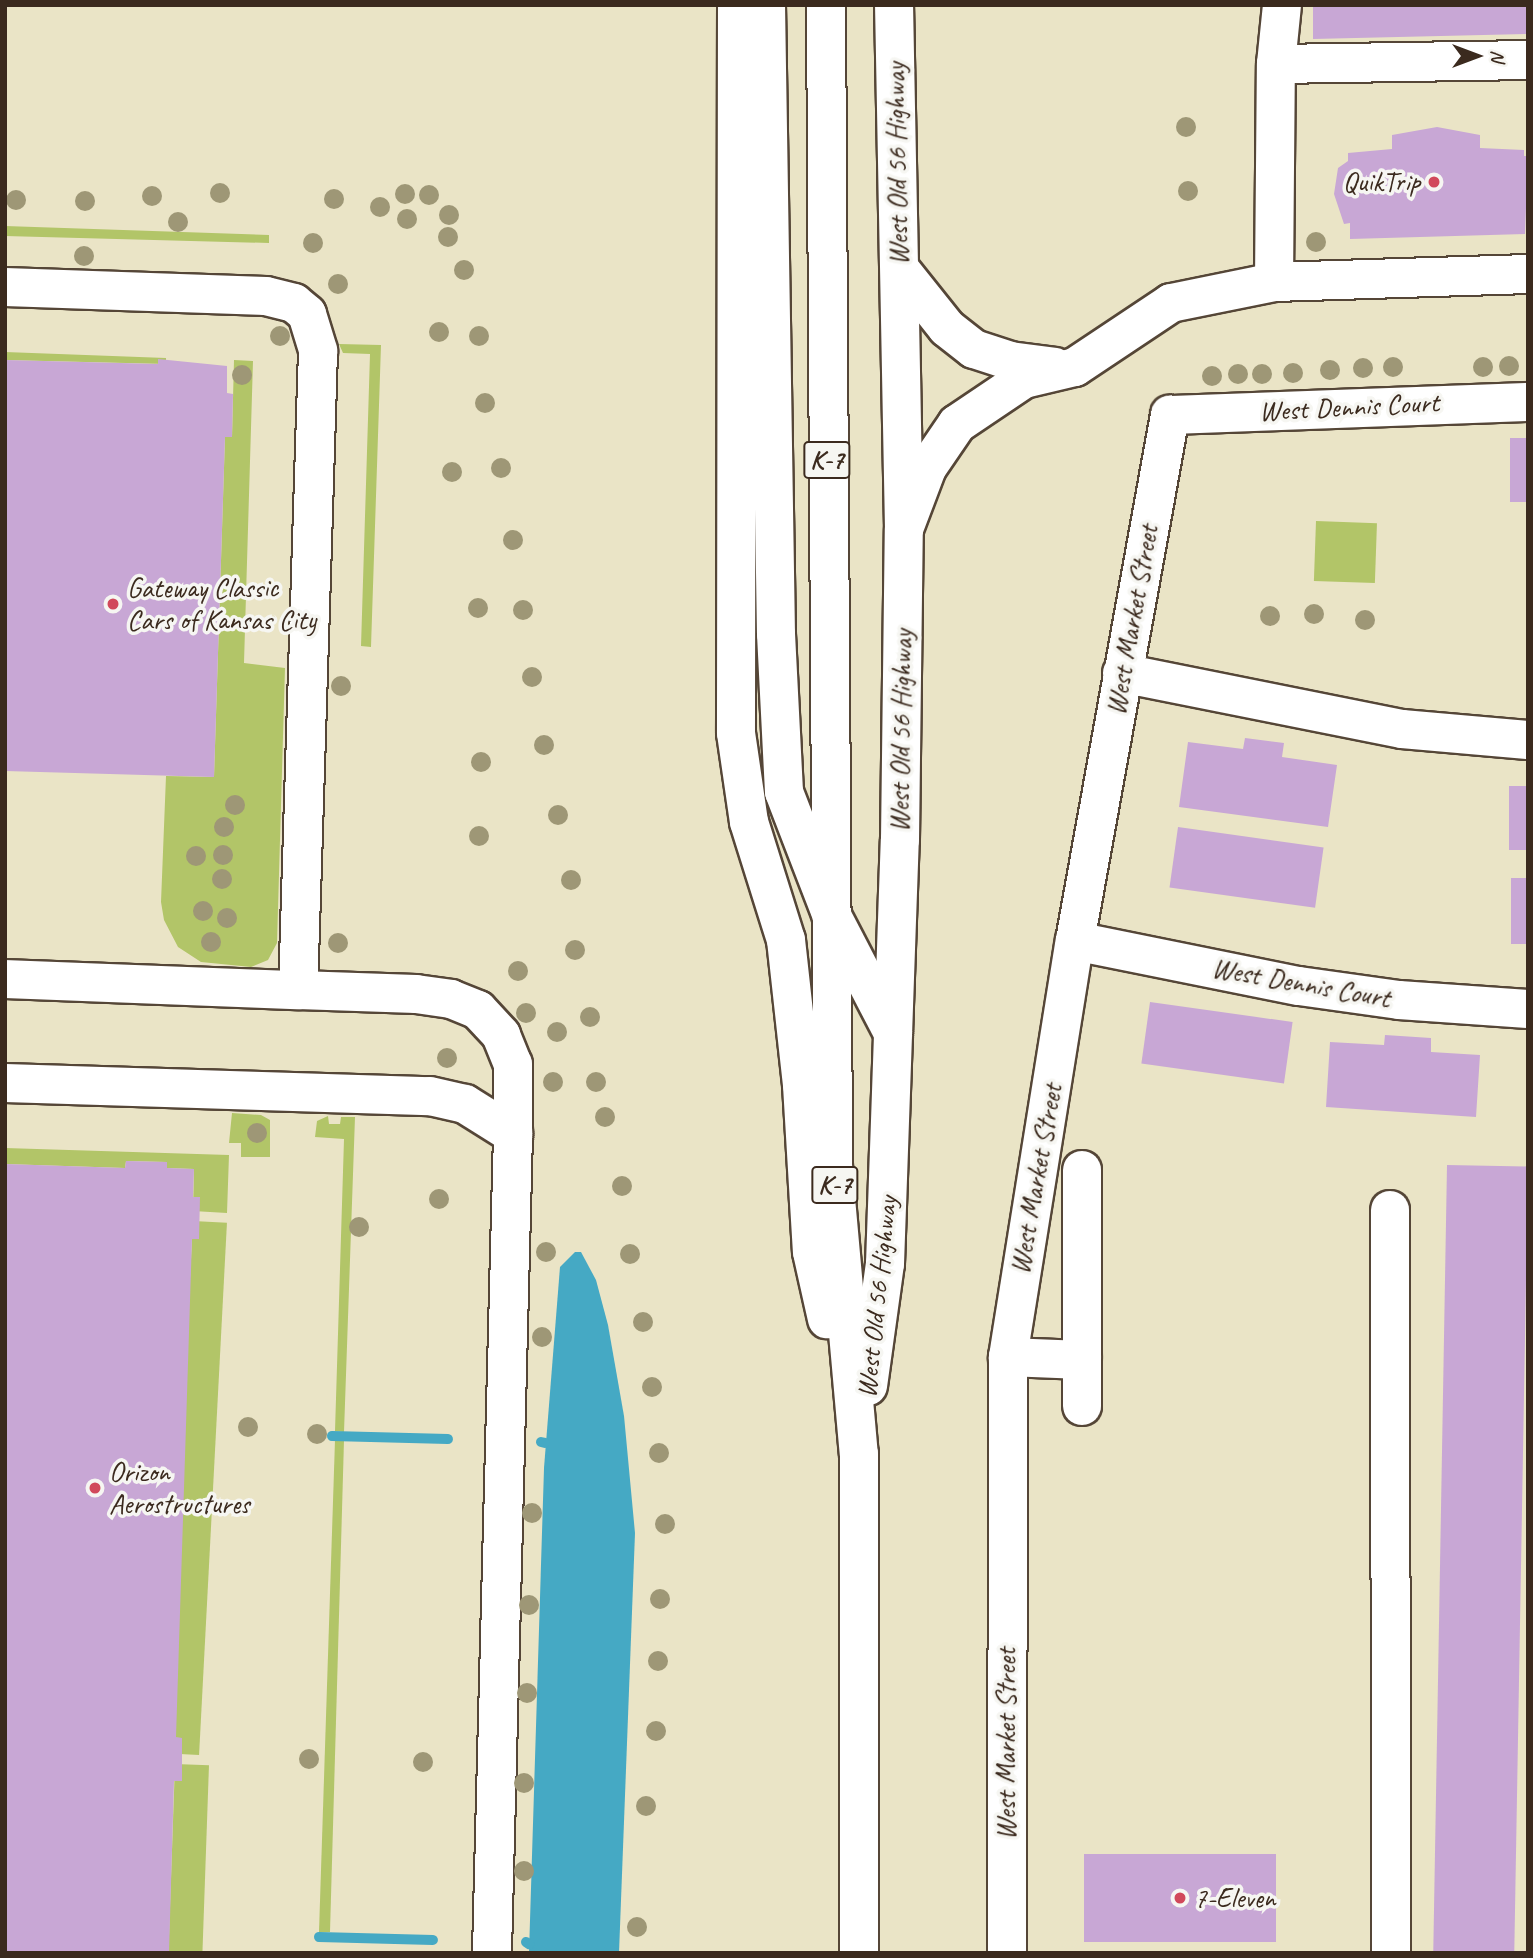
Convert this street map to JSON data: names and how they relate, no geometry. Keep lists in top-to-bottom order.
{
  "streets": {
    "main road": [
      "West Old 56 Highway",
      "West Dennis Court",
      "K-7",
      "West Market Street"
    ]
  },
  "crossings": [
    ["West Dennis Court", "West Market Street"]
  ],
  "places": [
    "QuikTrip",
    "Gateway Classic Cars of Kansas City",
    "Orizon Aerostructures",
    "7-Eleven"
  ],
  "north": "right"
}
